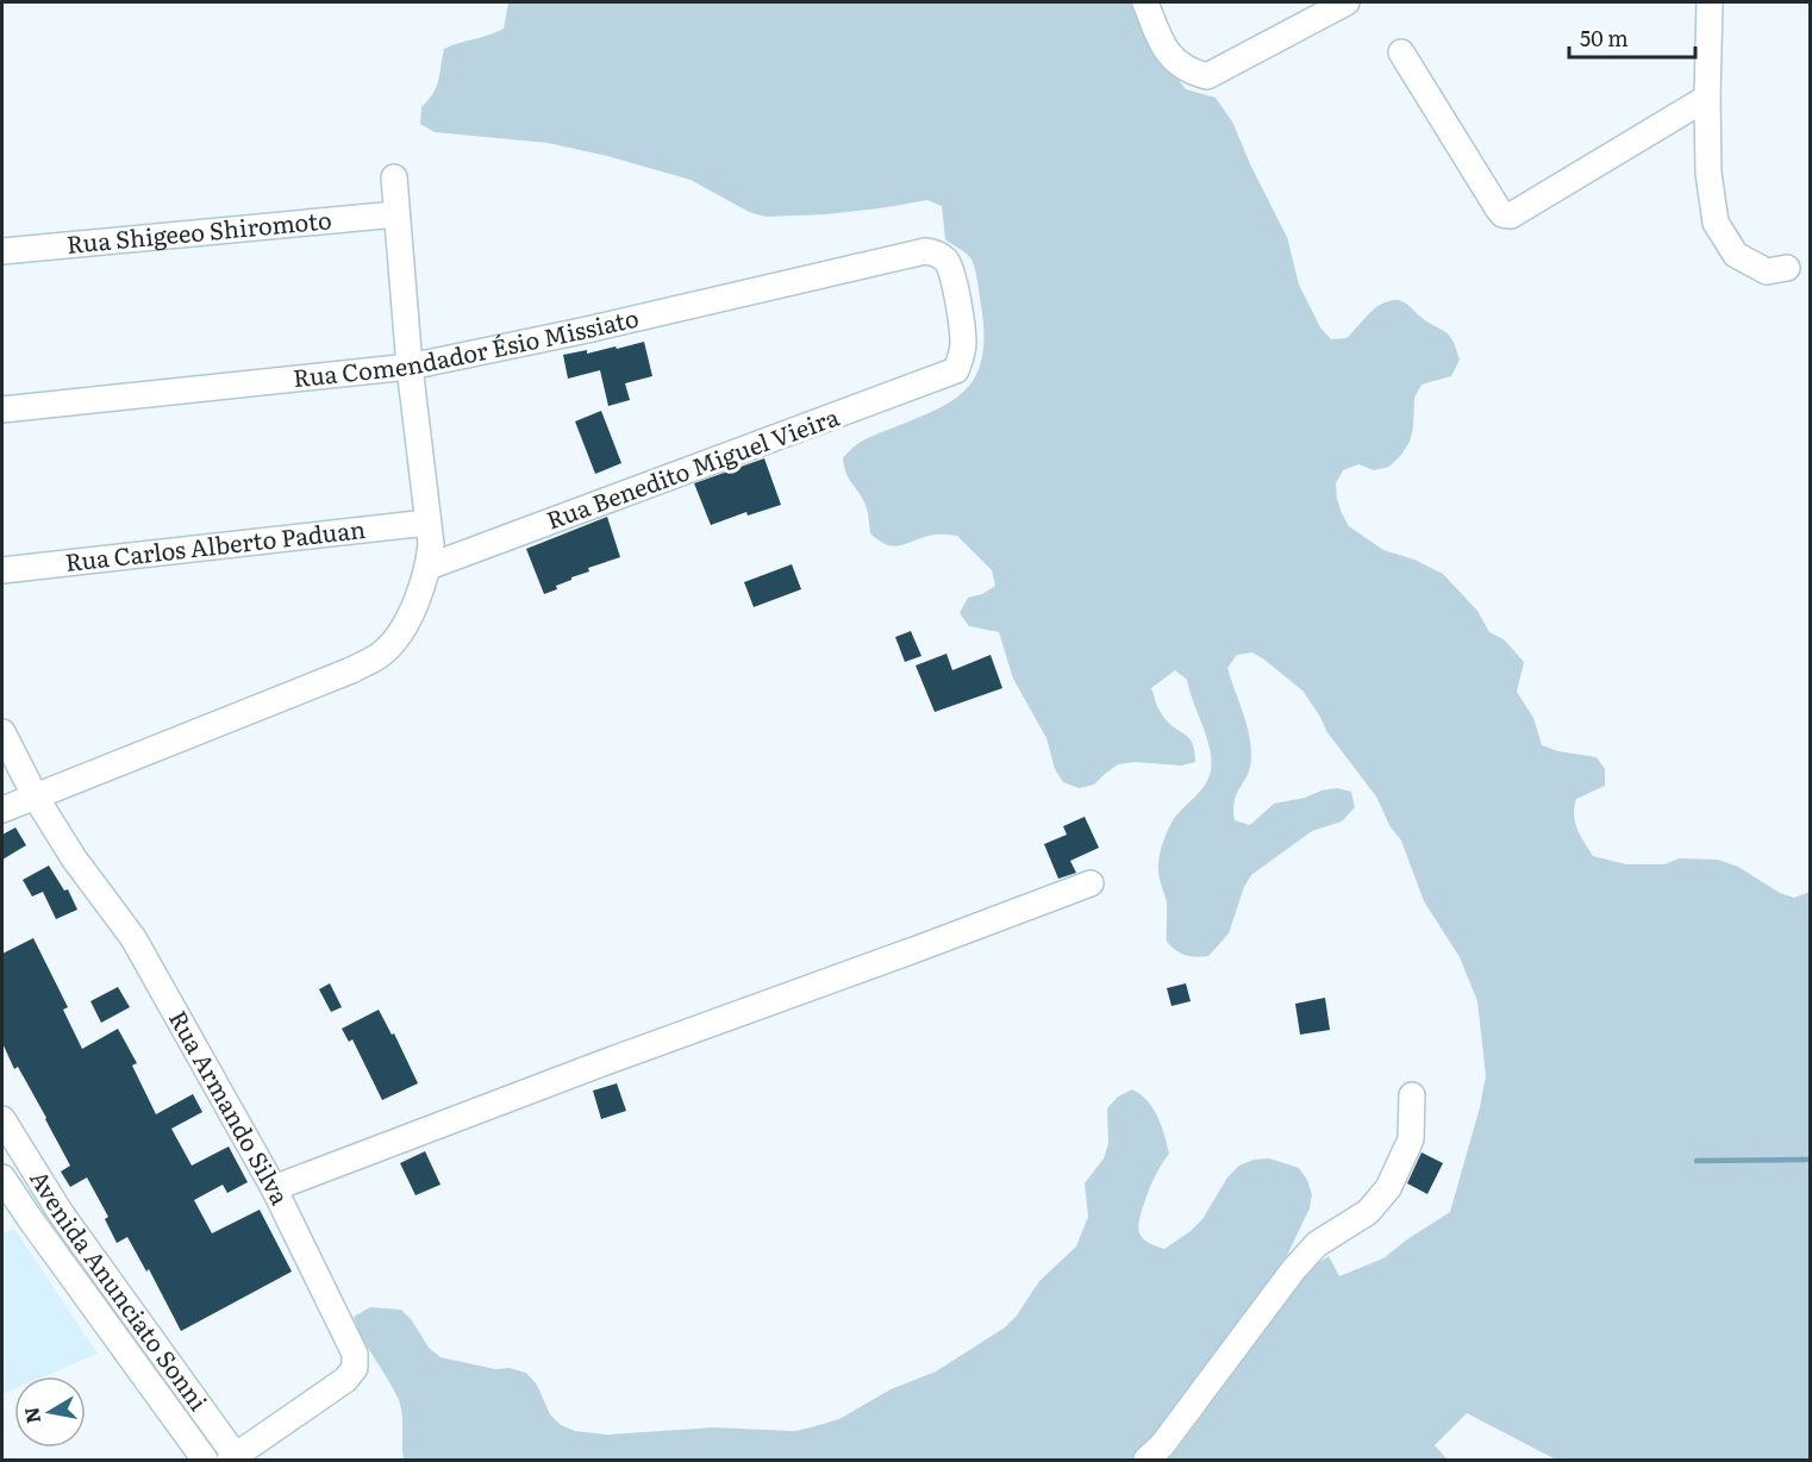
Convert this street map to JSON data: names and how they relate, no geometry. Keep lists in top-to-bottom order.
{
  "streets": {
    "street": [
      "Rua Shigeeo Shiromoto",
      "Rua Comendador Ésio Missiato",
      "Rua Benedito Miguel Vieira",
      "Rua Carlos Alberto Paduan",
      "Rua Armando Silva",
      "Avenida Anunciato Sonni"
    ]
  },
  "crossings": [
    ["Rua Comendador Ésio Missiato", "Rua Benedito Miguel Vieira"],
    ["Rua Armando Silva", "Avenida Anunciato Sonni"]
  ],
  "scale_bar": "50 m",
  "north": "left"
}
